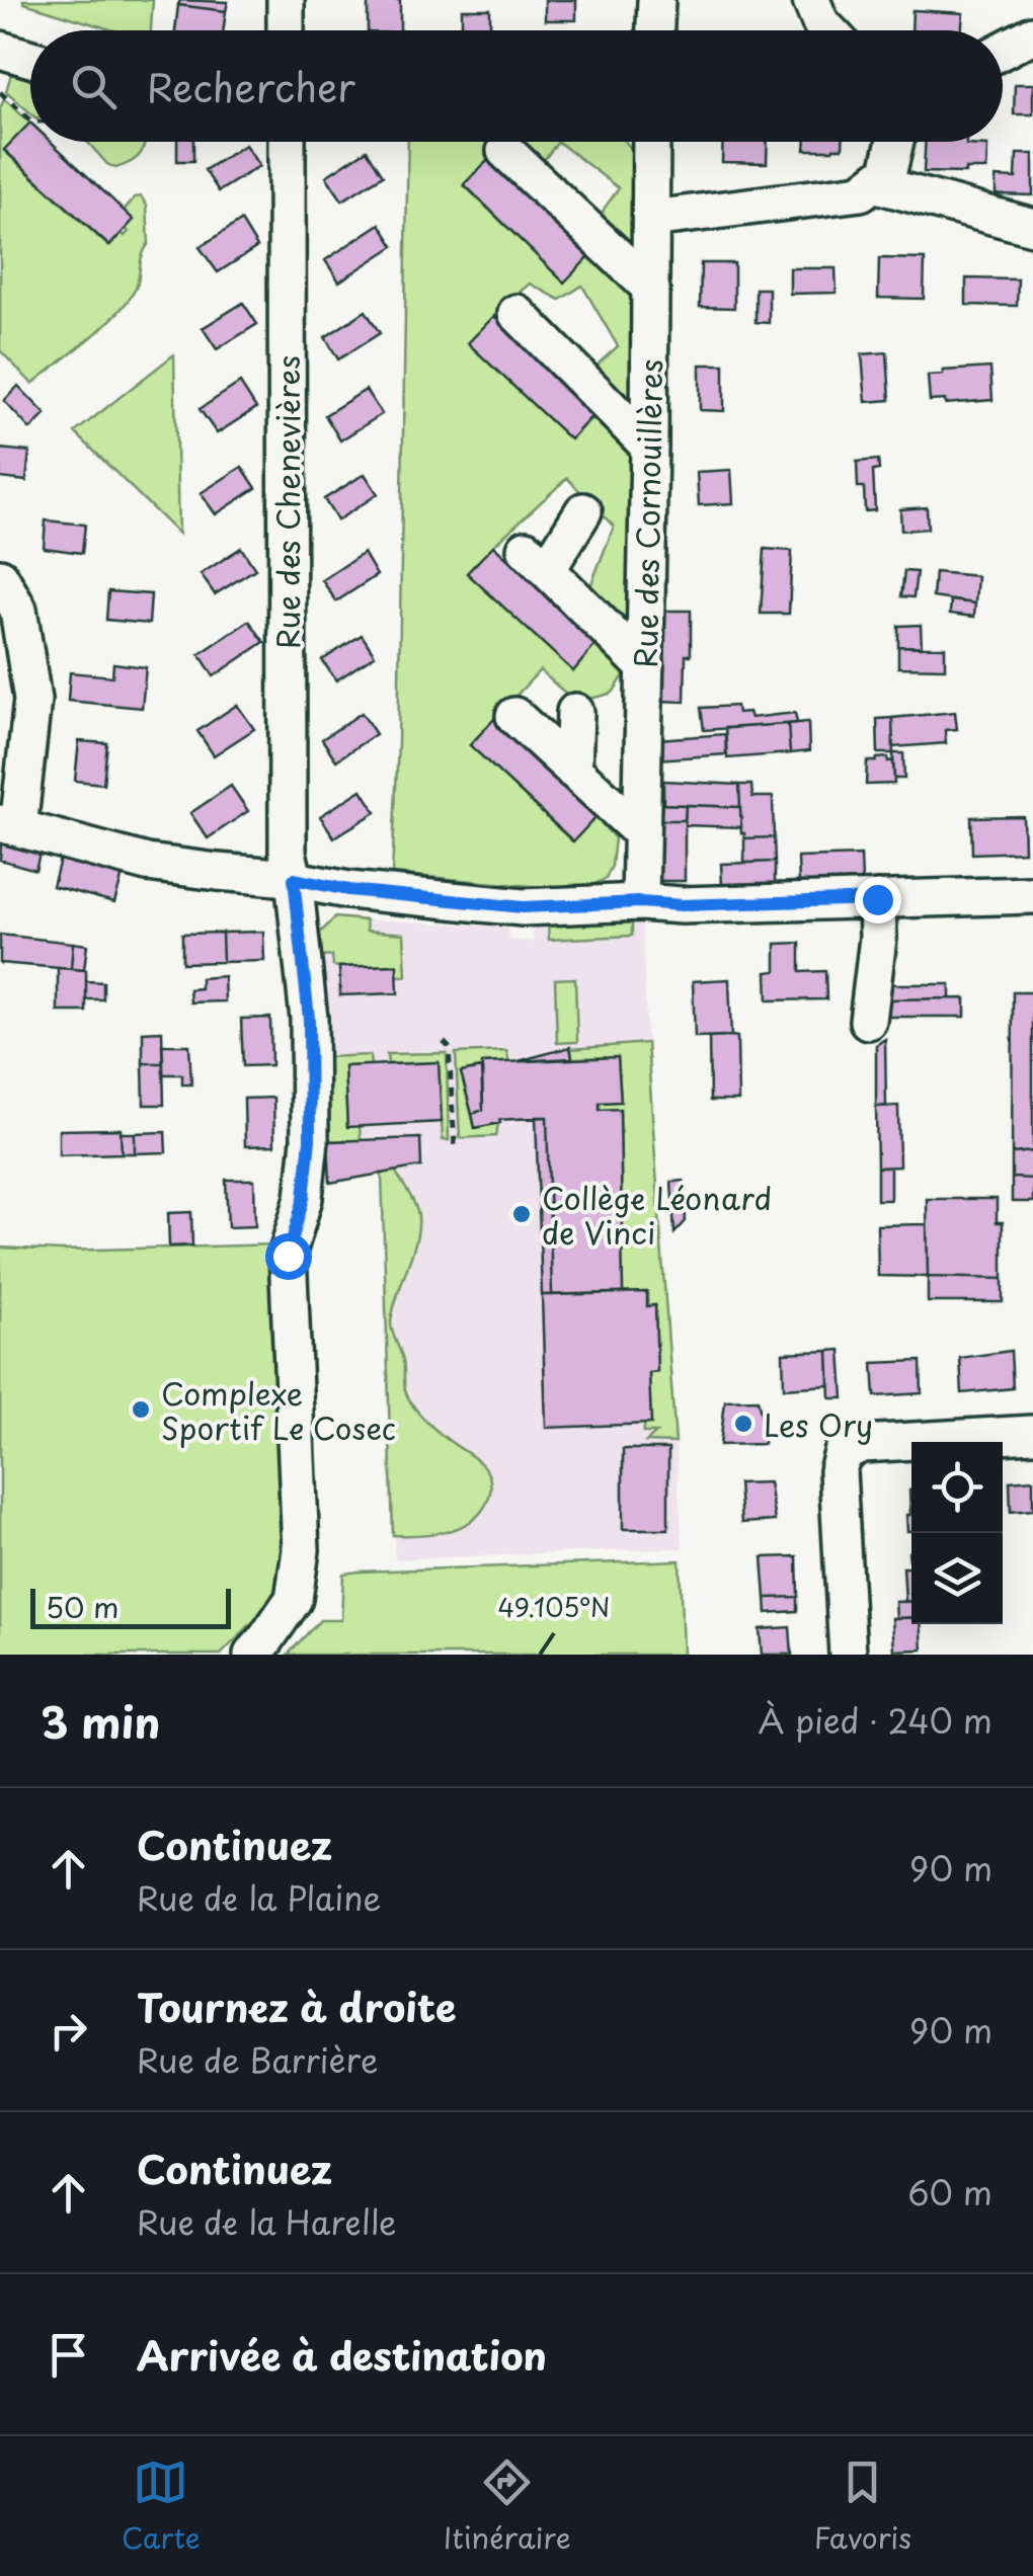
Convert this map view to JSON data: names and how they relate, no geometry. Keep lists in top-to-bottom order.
{
  "streets": {
    "street": ["Rue des Chenevières", "Rue des Cornouillères"]
  },
  "places": ["Collège Léonard de Vinci", "Complexe Sportif Le Cosec", "Les Ory"],
  "scale_bar": "50 m",
  "page": {
    "search": "Rechercher",
    "scale": "50 m",
    "heading": ["3 min", "À pied · 240 m"],
    "list": [
      ["Continuez", "Rue de la Plaine", "90 m"],
      ["Tournez à droite", "Rue de Barrière", "90 m"],
      ["Continuez", "Rue de la Harelle", "60 m"],
      "Arrivée à destination"
    ],
    "nav": ["Carte", "Itinéraire", "Favoris"]
  },
  "coordinates": ["49.105°N"]
}
